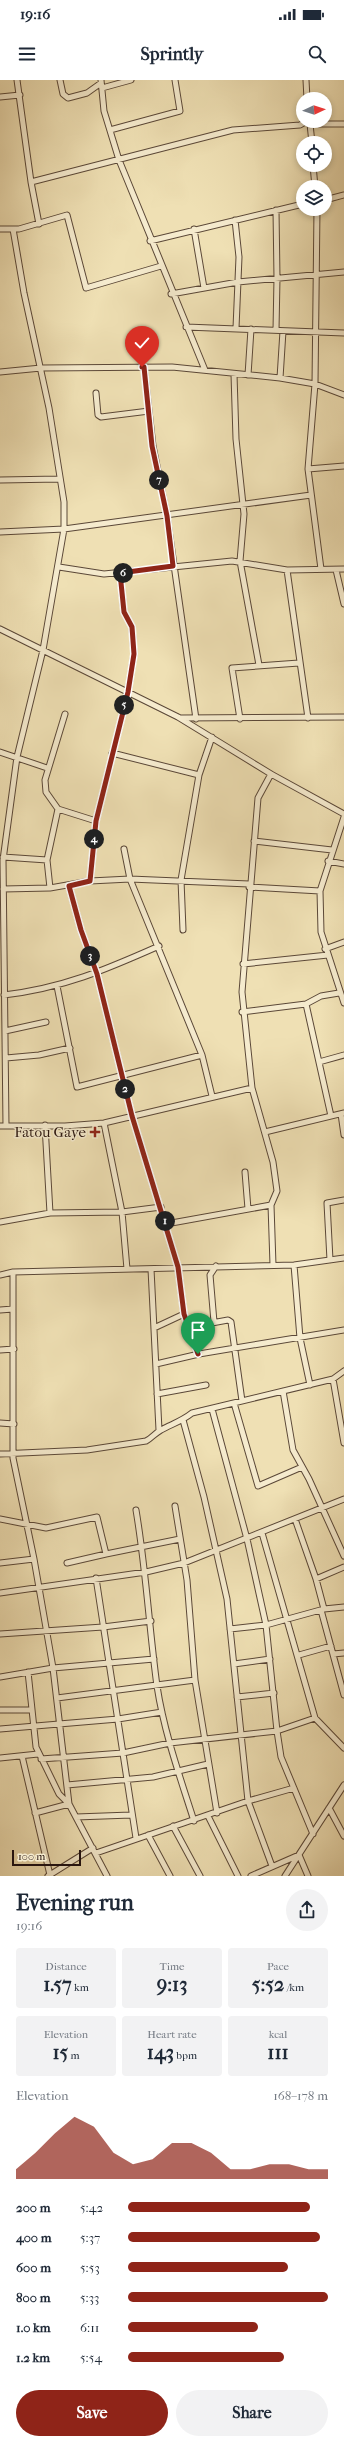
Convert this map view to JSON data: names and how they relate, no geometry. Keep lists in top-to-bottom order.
{
  "places": {
    "health": ["Fatou Gaye"]
  },
  "scale_bar": "100 m",
  "north": "right",
  "page": {
    "status": "19:16",
    "header": "Sprintly",
    "pins": [
      "7",
      "6",
      "5",
      "4",
      "3",
      "2",
      "1"
    ],
    "scale": "100 m",
    "heading": ["Evening run", "19:16"],
    "stats": [
      ["Distance", "1.57 km"],
      ["Time", "9:13"],
      ["Pace", "5:52 /km"],
      ["Elevation", "15 m"],
      ["Heart rate", "143 bpm"],
      ["kcal", "111"]
    ],
    "chart": ["Elevation", "168–178 m"],
    "list": [
      {
        "name": "200 m",
        "note": "5:42"
      },
      {
        "name": "400 m",
        "note": "5:37"
      },
      {
        "name": "600 m",
        "note": "5:53"
      },
      {
        "name": "800 m",
        "note": "5:33"
      },
      {
        "name": "1.0 km",
        "note": "6:11"
      },
      {
        "name": "1.2 km",
        "note": "5:54"
      }
    ],
    "buttons": ["Save", "Share"]
  }
}
